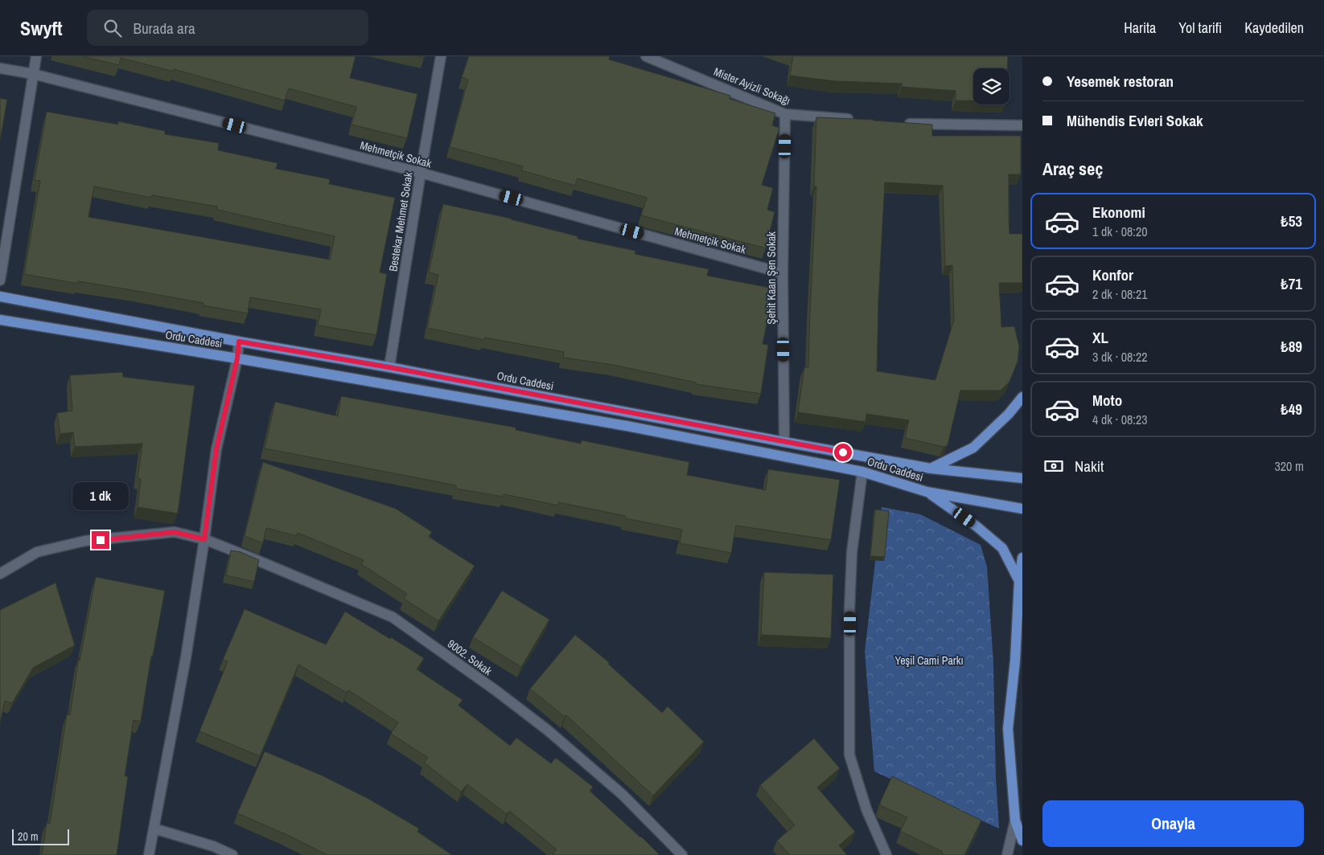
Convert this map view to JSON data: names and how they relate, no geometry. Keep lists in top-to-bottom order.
{
  "streets": {
    "main road": ["Ordu Caddesi"],
    "street": [
      "Mister Ayizli Sokağı",
      "Mehmetçik Sokak",
      "Bestekar Mehmet Sokak",
      "Şehit Kaan Şen Sokak",
      "9002. Sokak"
    ]
  },
  "crossings": [
    ["Mister Ayizli Sokağı", "Şehit Kaan Şen Sokak"],
    ["Mehmetçik Sokak", "Bestekar Mehmet Sokak"],
    ["Mehmetçik Sokak", "Şehit Kaan Şen Sokak"],
    ["Bestekar Mehmet Sokak", "Ordu Caddesi"],
    ["Şehit Kaan Şen Sokak", "Ordu Caddesi"]
  ],
  "parks": ["Yeşil Cami Parkı"],
  "scale_bar": "20 m",
  "page": {
    "header": "Swyft",
    "search": "Burada ara",
    "nav": ["Harita", "Yol tarifi", "Kaydedilen"],
    "banner": ["Yesemek restoran", "Mühendis Evleri Sokak"],
    "heading": "Araç seç",
    "list": [
      {
        "name": "Ekonomi",
        "note": "1 dk · 08:20",
        "value": "₺53"
      },
      {
        "name": "Konfor",
        "note": "2 dk · 08:21",
        "value": "₺71"
      },
      {
        "name": "XL",
        "note": "3 dk · 08:22",
        "value": "₺89"
      },
      {
        "name": "Moto",
        "note": "4 dk · 08:23",
        "value": "₺49"
      }
    ],
    "pay": ["Nakit", "320 m"],
    "bubble": "1 dk",
    "buttons": "Onayla",
    "scale": "20 m"
  }
}
